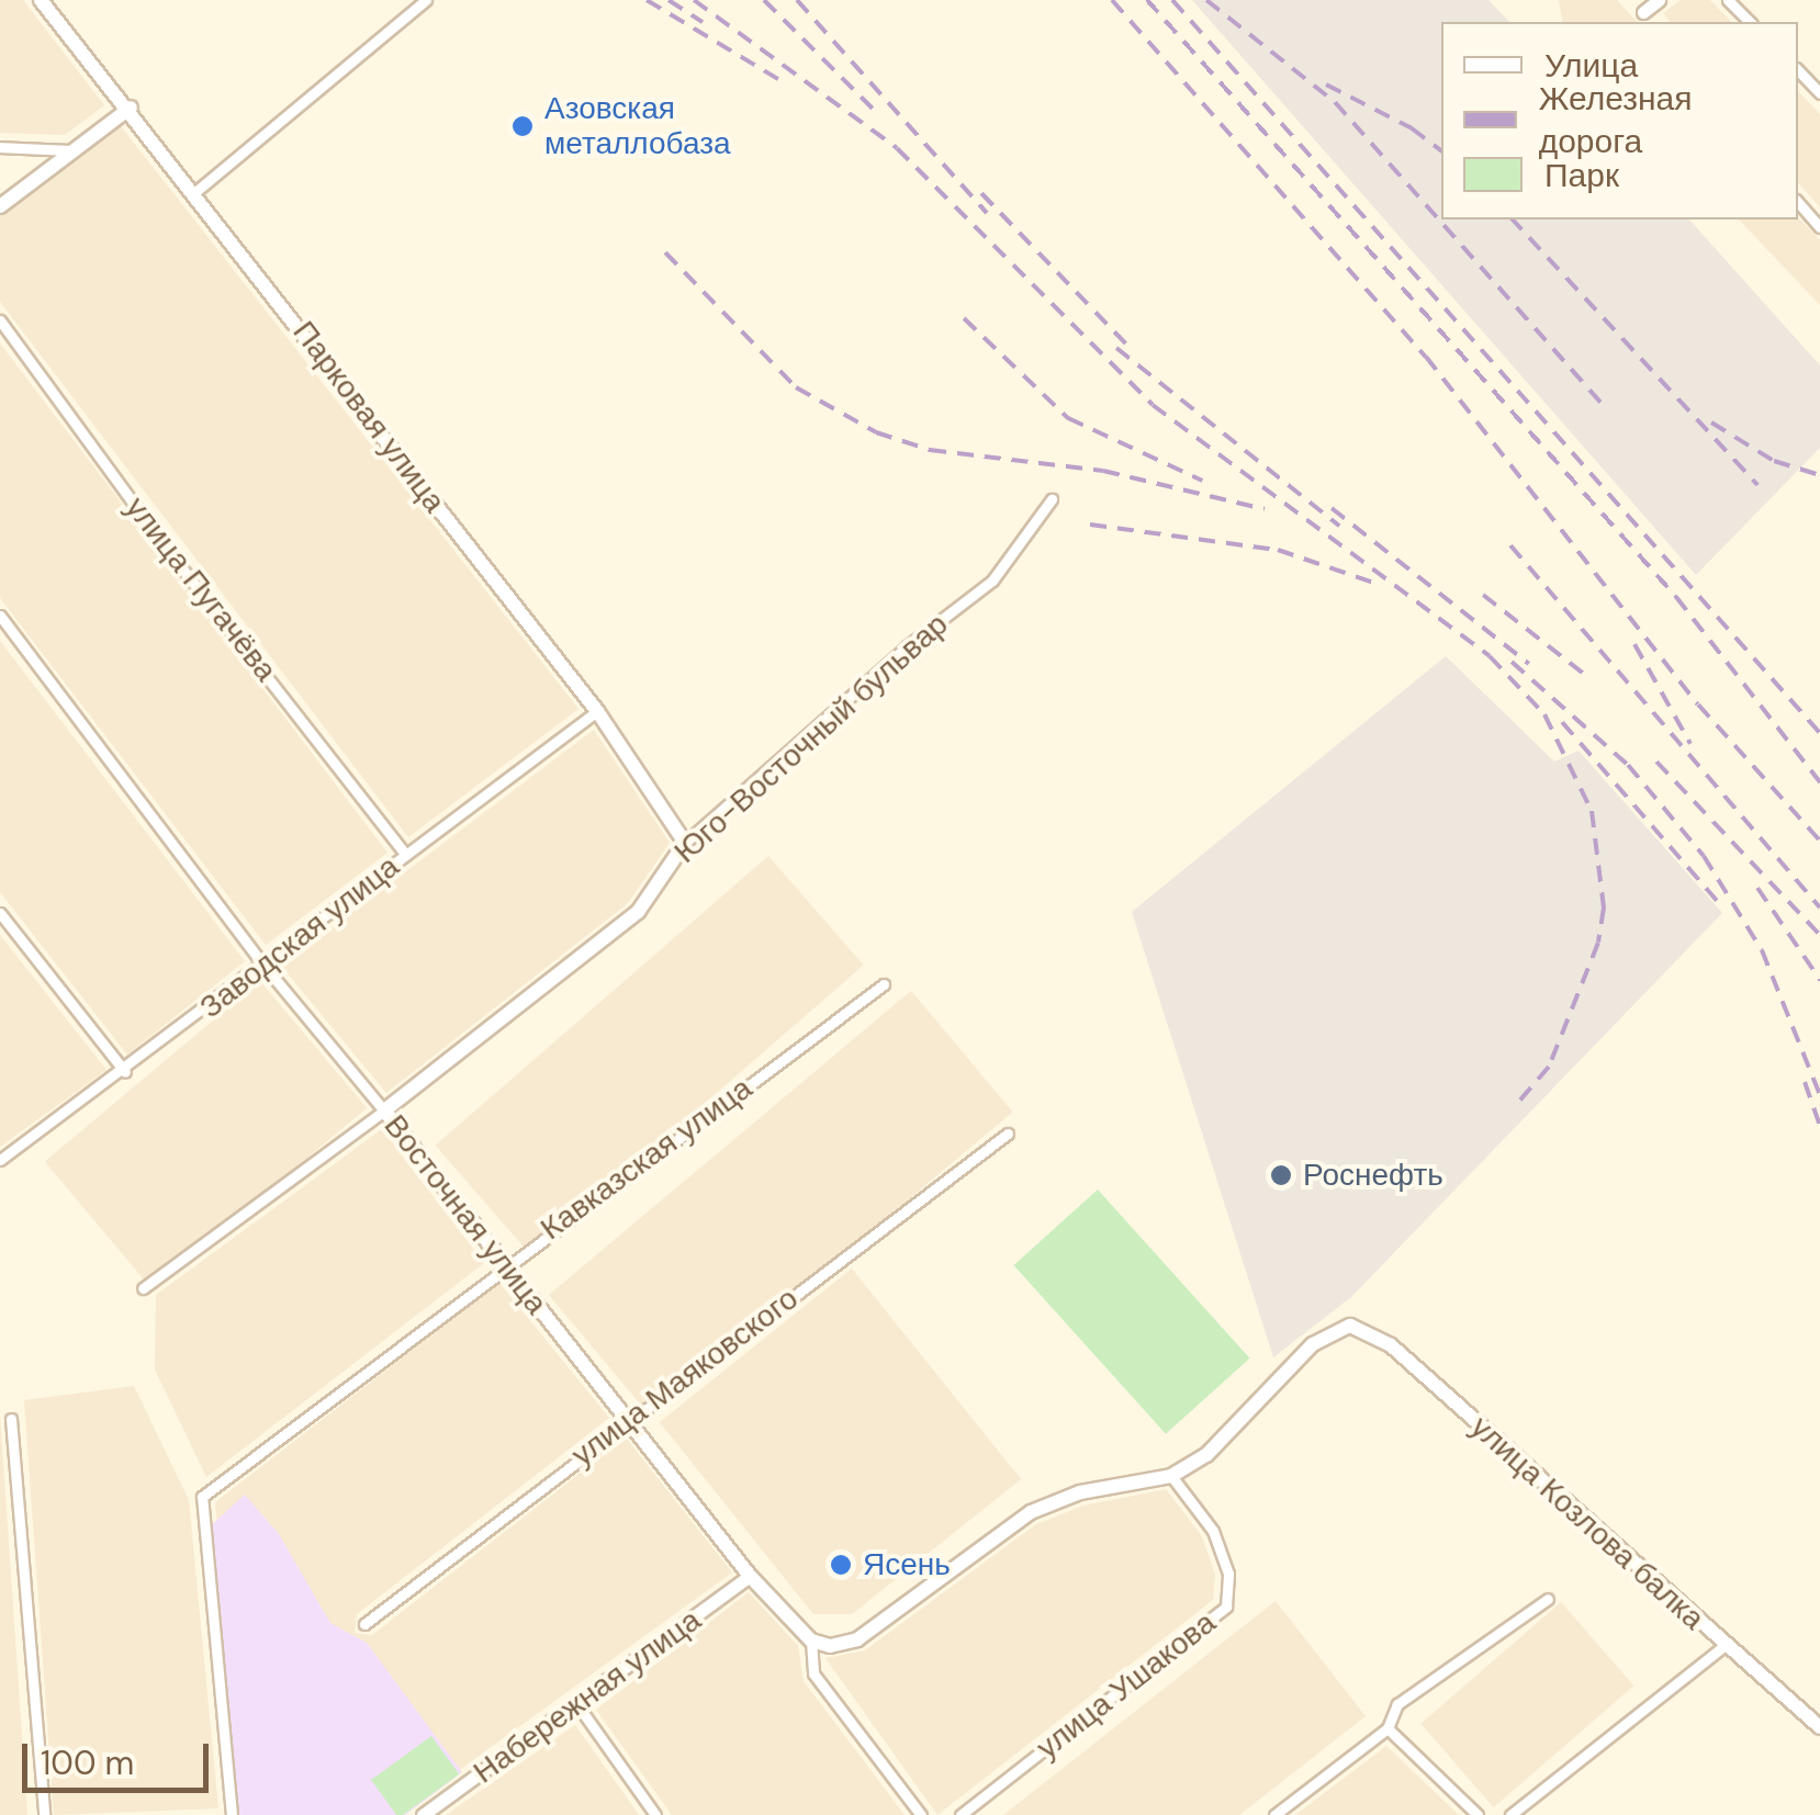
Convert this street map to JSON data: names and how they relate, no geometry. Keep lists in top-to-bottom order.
{
  "streets": {
    "main road": [
      "Парковая улица",
      "Юго-Восточный бульвар",
      "Восточная улица",
      "улица Козлова балка"
    ],
    "street": [
      "улица Пугачёва",
      "Заводская улица",
      "Кавказская улица",
      "улица Маяковского",
      "улица Ушакова",
      "Набережная улица"
    ]
  },
  "crossings": [
    ["Парковая улица", "Юго-Восточный бульвар"],
    ["Парковая улица", "Заводская улица"],
    ["улица Пугачёва", "Заводская улица"],
    ["Юго-Восточный бульвар", "Восточная улица"],
    ["Заводская улица", "Восточная улица"],
    ["Кавказская улица", "Восточная улица"],
    ["Восточная улица", "улица Маяковского"],
    ["Восточная улица", "Набережная улица"],
    ["улица Козлова балка", "улица Ушакова"]
  ],
  "places": ["Азовская металлобаза", "Роснефть", "Ясень"],
  "legend": ["Улица", "Железная дорога", "Парк"],
  "scale_bar": "100 m"
}
